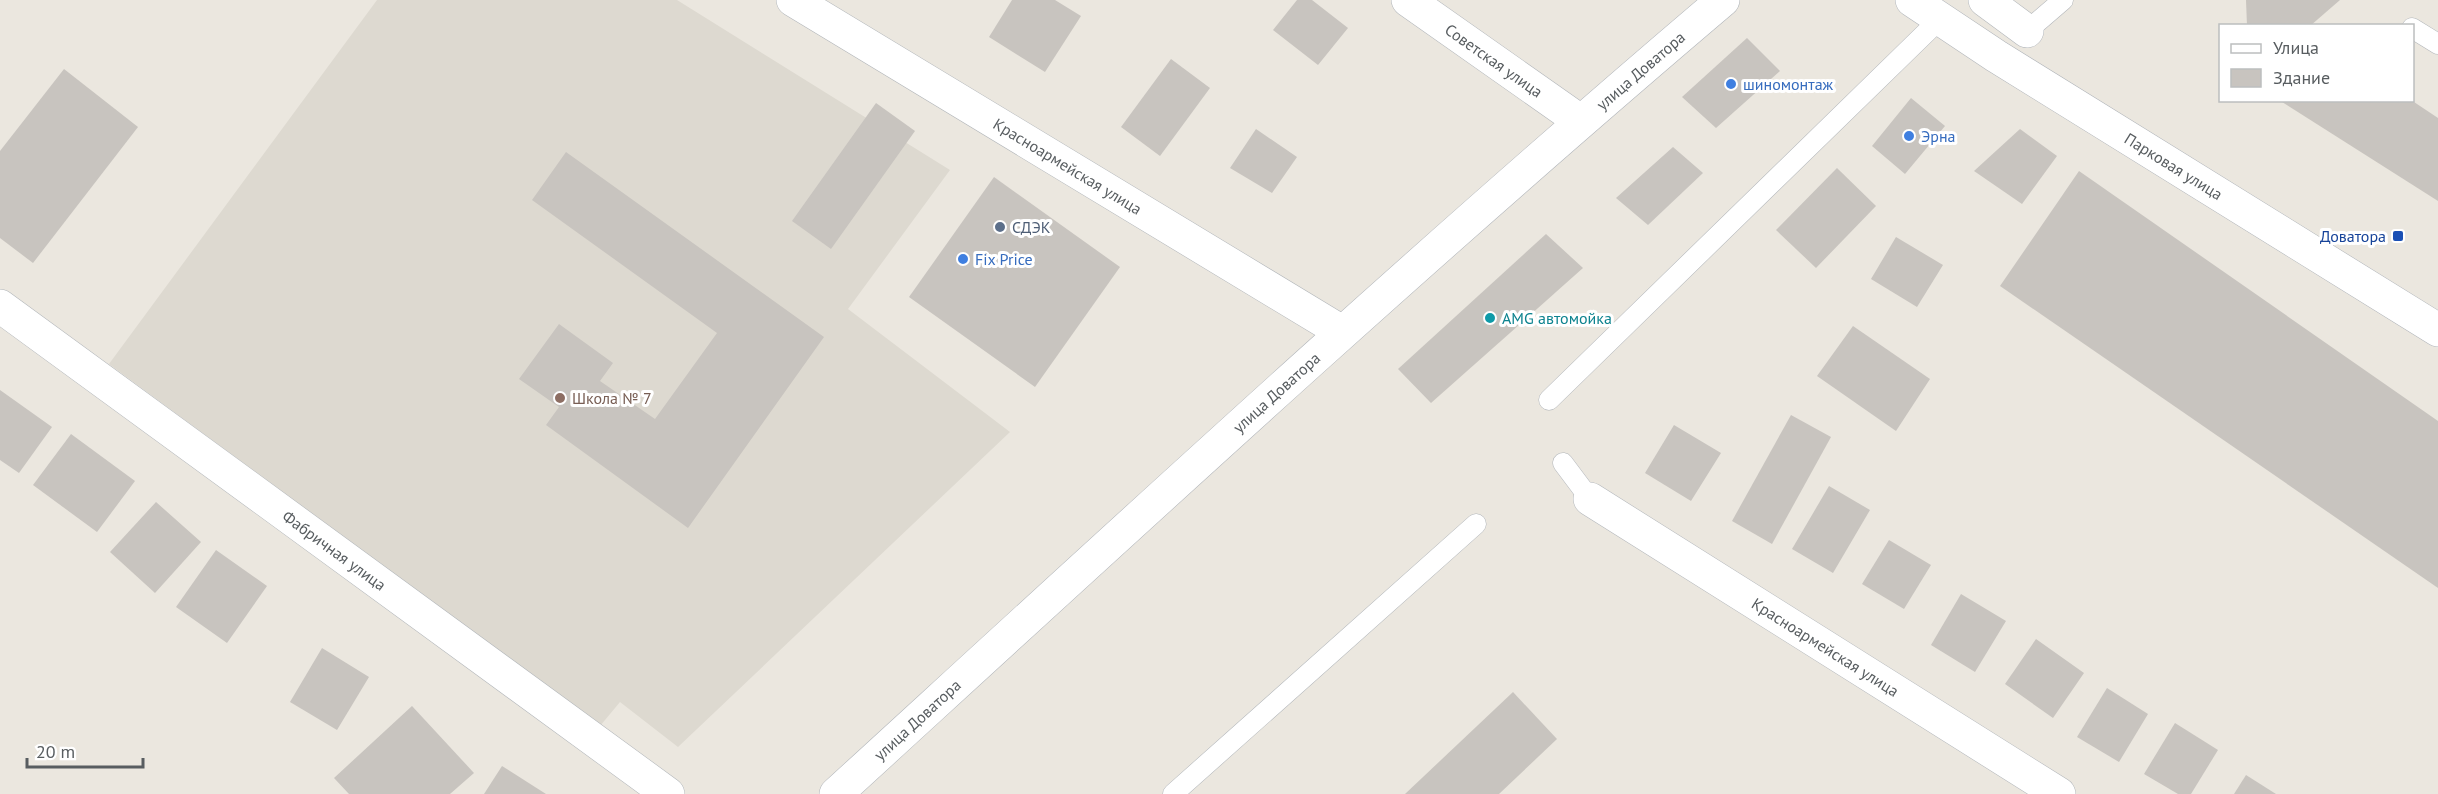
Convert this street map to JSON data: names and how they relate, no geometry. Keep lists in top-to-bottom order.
{
  "streets": {
    "street": [
      "Советская улица",
      "улица Доватора",
      "Красноармейская улица",
      "Парковая улица",
      "Фабричная улица"
    ]
  },
  "crossings": [
    ["Советская улица", "улица Доватора"],
    ["улица Доватора", "Красноармейская улица"]
  ],
  "places": {
    "other": [
      "шиномонтаж",
      "Эрна",
      "СДЭК",
      "Fix Price",
      "AMG автомойка",
      "Школа № 7"
    ],
    "transit": ["Доватора"]
  },
  "legend": ["Улица", "Здание"],
  "scale_bar": "20 m"
}
